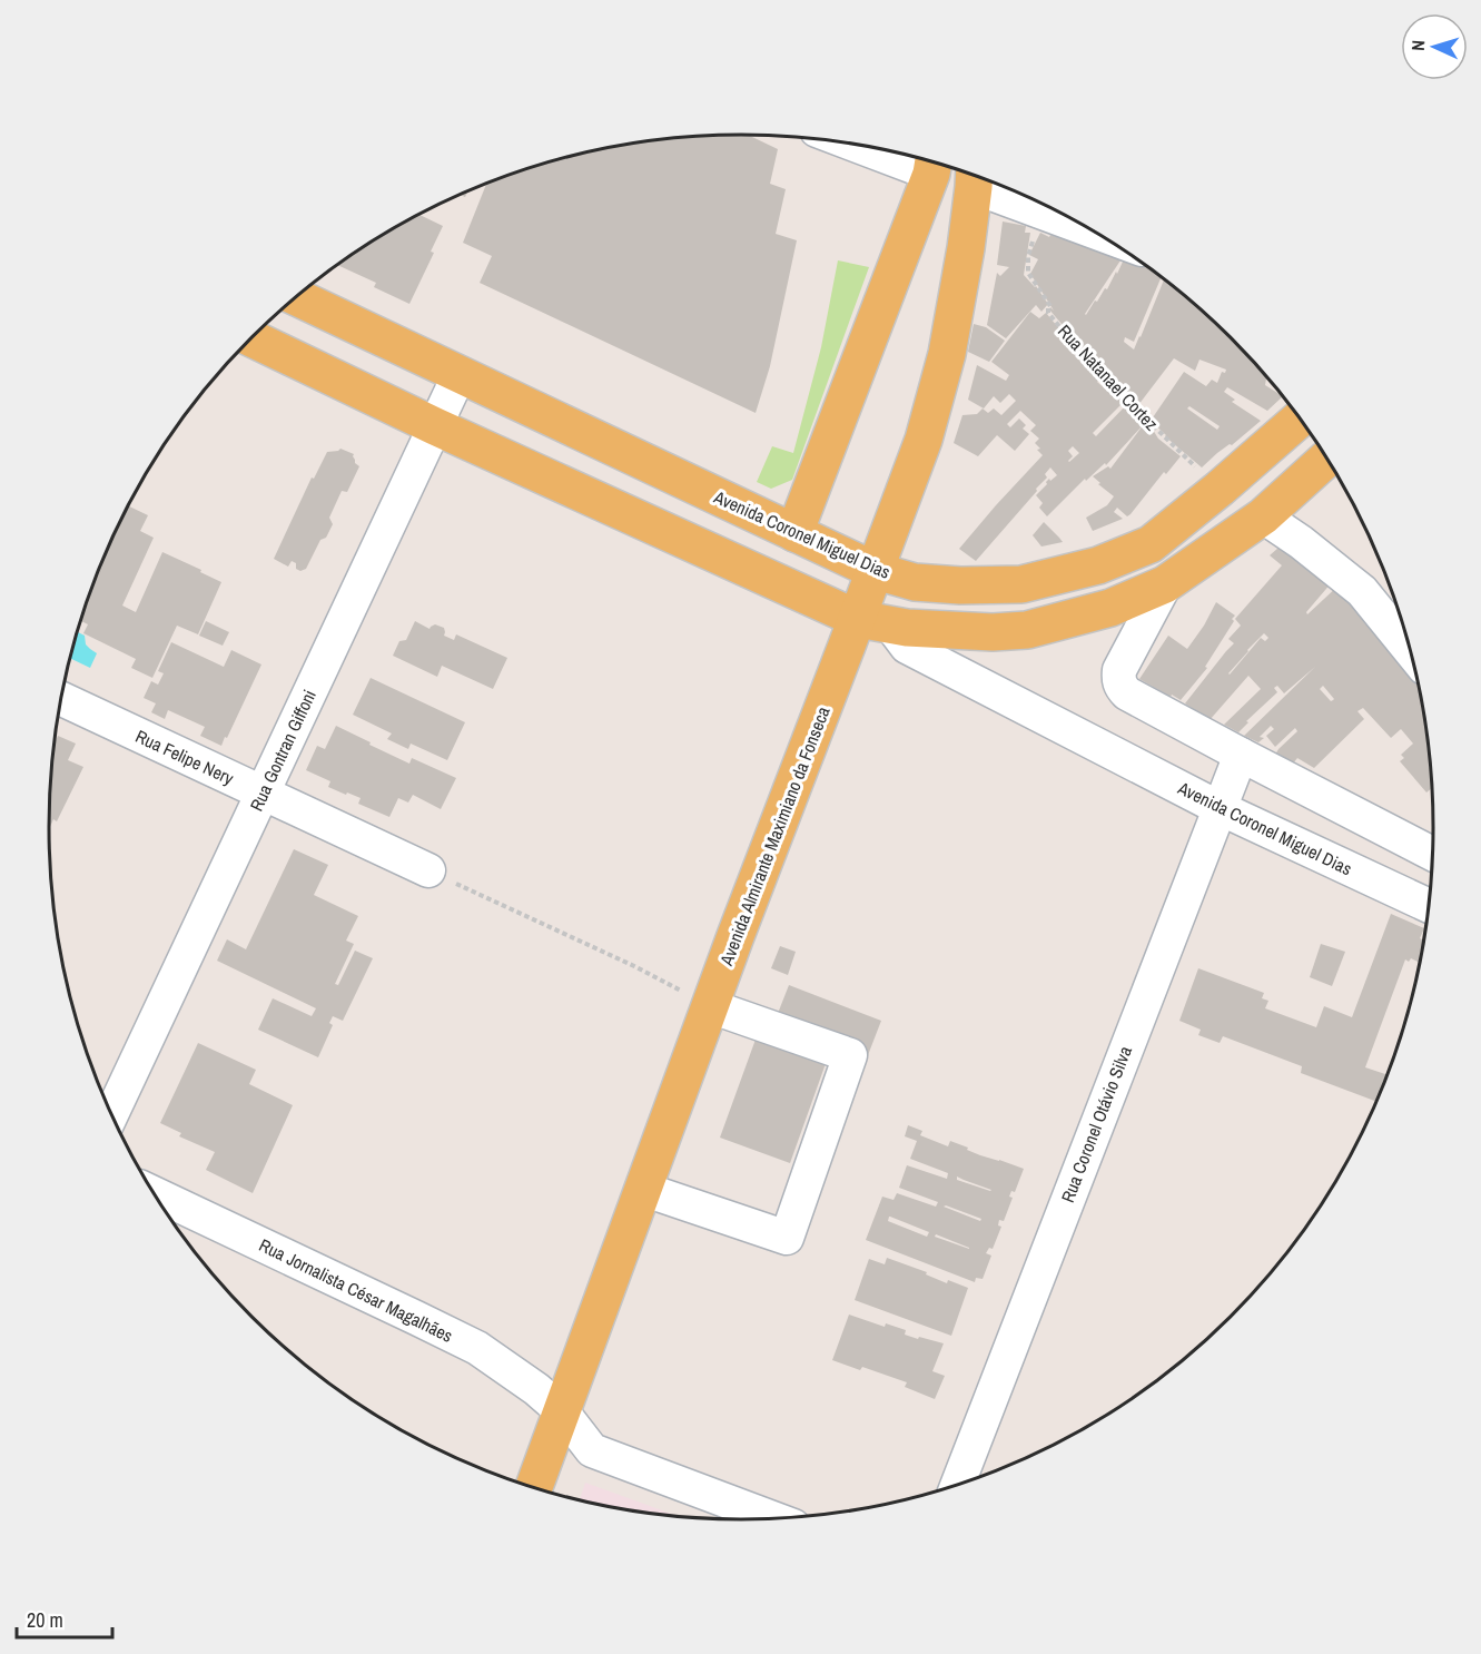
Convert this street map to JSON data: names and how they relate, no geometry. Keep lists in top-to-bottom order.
{
  "streets": {
    "main road": ["Avenida Coronel Miguel Dias", "Avenida Almirante Maximiano da Fonseca"],
    "street": [
      "Rua Gontran Giffoni",
      "Rua Felipe Nery",
      "Rua Coronel Otávio Silva",
      "Rua Jornalista César Magalhães"
    ],
    "path": ["Rua Natanael Cortez"]
  },
  "crossings": [
    ["Rua Natanael Cortez", "Avenida Coronel Miguel Dias"],
    ["Avenida Coronel Miguel Dias", "Rua Gontran Giffoni"],
    ["Avenida Coronel Miguel Dias", "Avenida Almirante Maximiano da Fonseca"],
    ["Avenida Coronel Miguel Dias", "Rua Coronel Otávio Silva"],
    ["Rua Gontran Giffoni", "Rua Felipe Nery"],
    ["Avenida Almirante Maximiano da Fonseca", "Rua Jornalista César Magalhães"]
  ],
  "scale_bar": "20 m",
  "north": "left"
}
